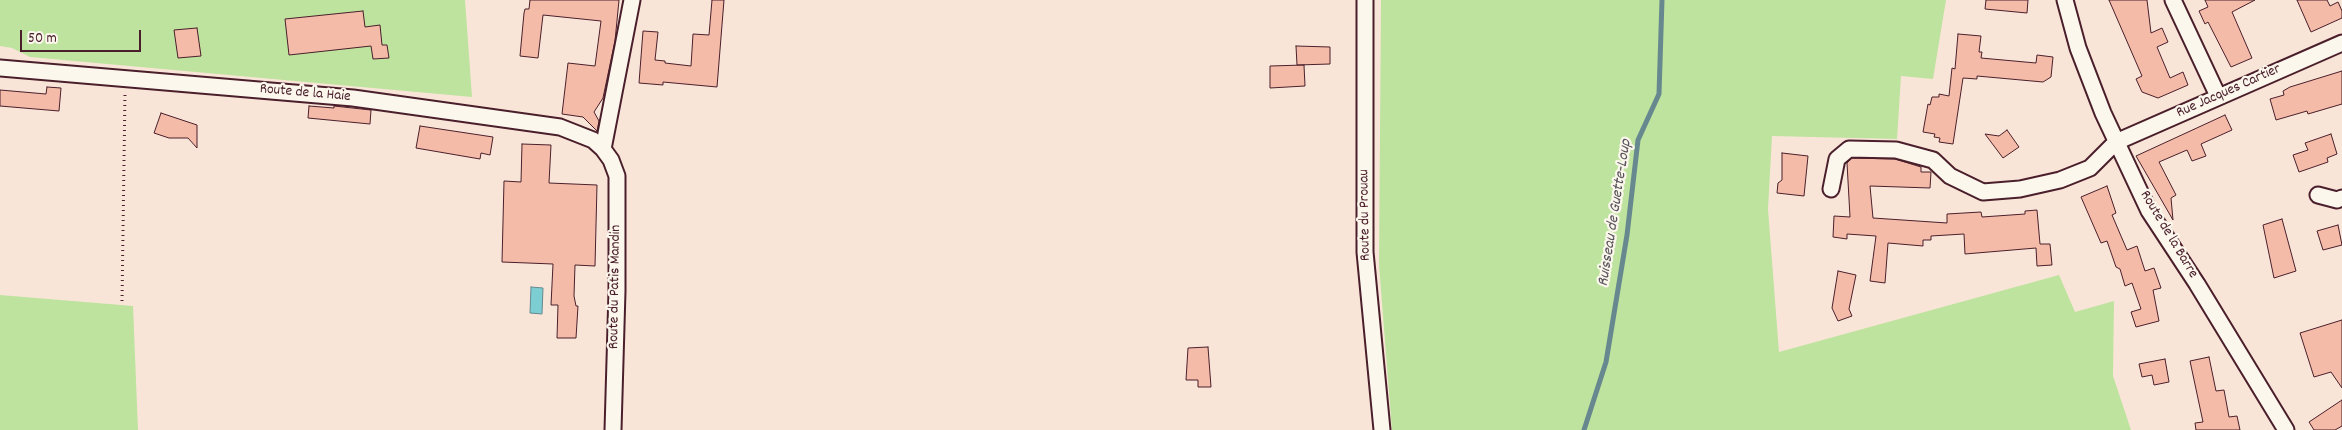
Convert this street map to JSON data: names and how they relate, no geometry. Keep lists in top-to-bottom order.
{
  "streets": {
    "street": [
      "Rue Jacques Cartier",
      "Route de la Haie",
      "Route du Prouau",
      "Route de la Barre",
      "Route du Patis Mandin"
    ]
  },
  "crossings": [
    ["Rue Jacques Cartier", "Route de la Barre"],
    ["Route de la Haie", "Route du Patis Mandin"]
  ],
  "water": ["Ruisseau de Guette-Loup"],
  "scale_bar": "50 m"
}
